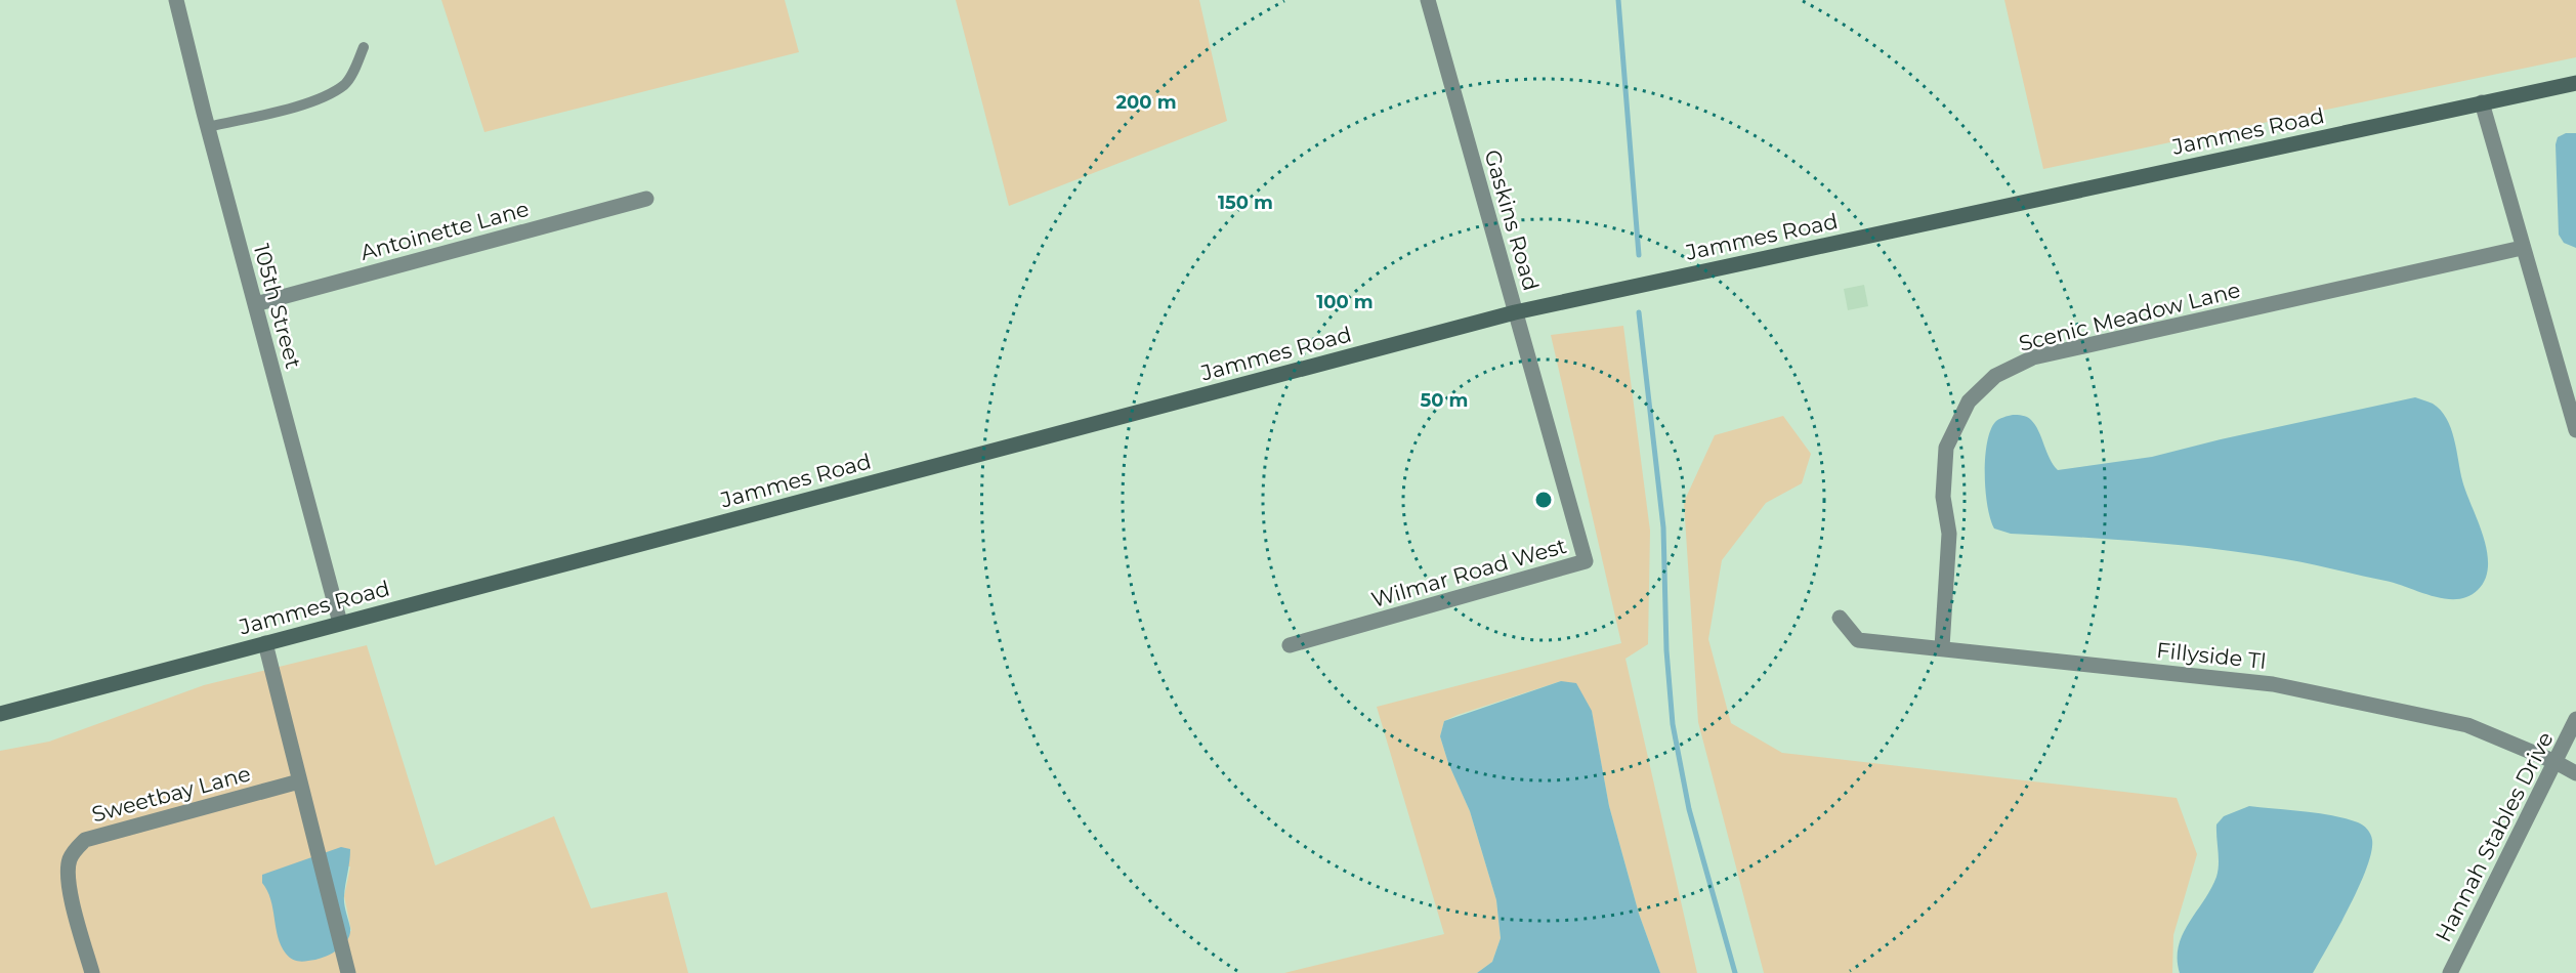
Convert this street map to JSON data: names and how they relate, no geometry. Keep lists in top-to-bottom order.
{
  "streets": {
    "street": [
      "Jammes Road",
      "Gaskins Road",
      "Antoinette Lane",
      "105th Street",
      "Scenic Meadow Lane",
      "Wilmar Road West",
      "Fillyside Tl",
      "Sweetbay Lane",
      "Hannah Stables Drive"
    ]
  },
  "crossings": [
    ["Jammes Road", "Gaskins Road"],
    ["Jammes Road", "105th Street"],
    ["Gaskins Road", "Wilmar Road West"],
    ["Antoinette Lane", "105th Street"],
    ["Scenic Meadow Lane", "Fillyside Tl"],
    ["Fillyside Tl", "Hannah Stables Drive"]
  ],
  "rings": [
    "200 m",
    "150 m",
    "100 m",
    "50 m"
  ]
}
